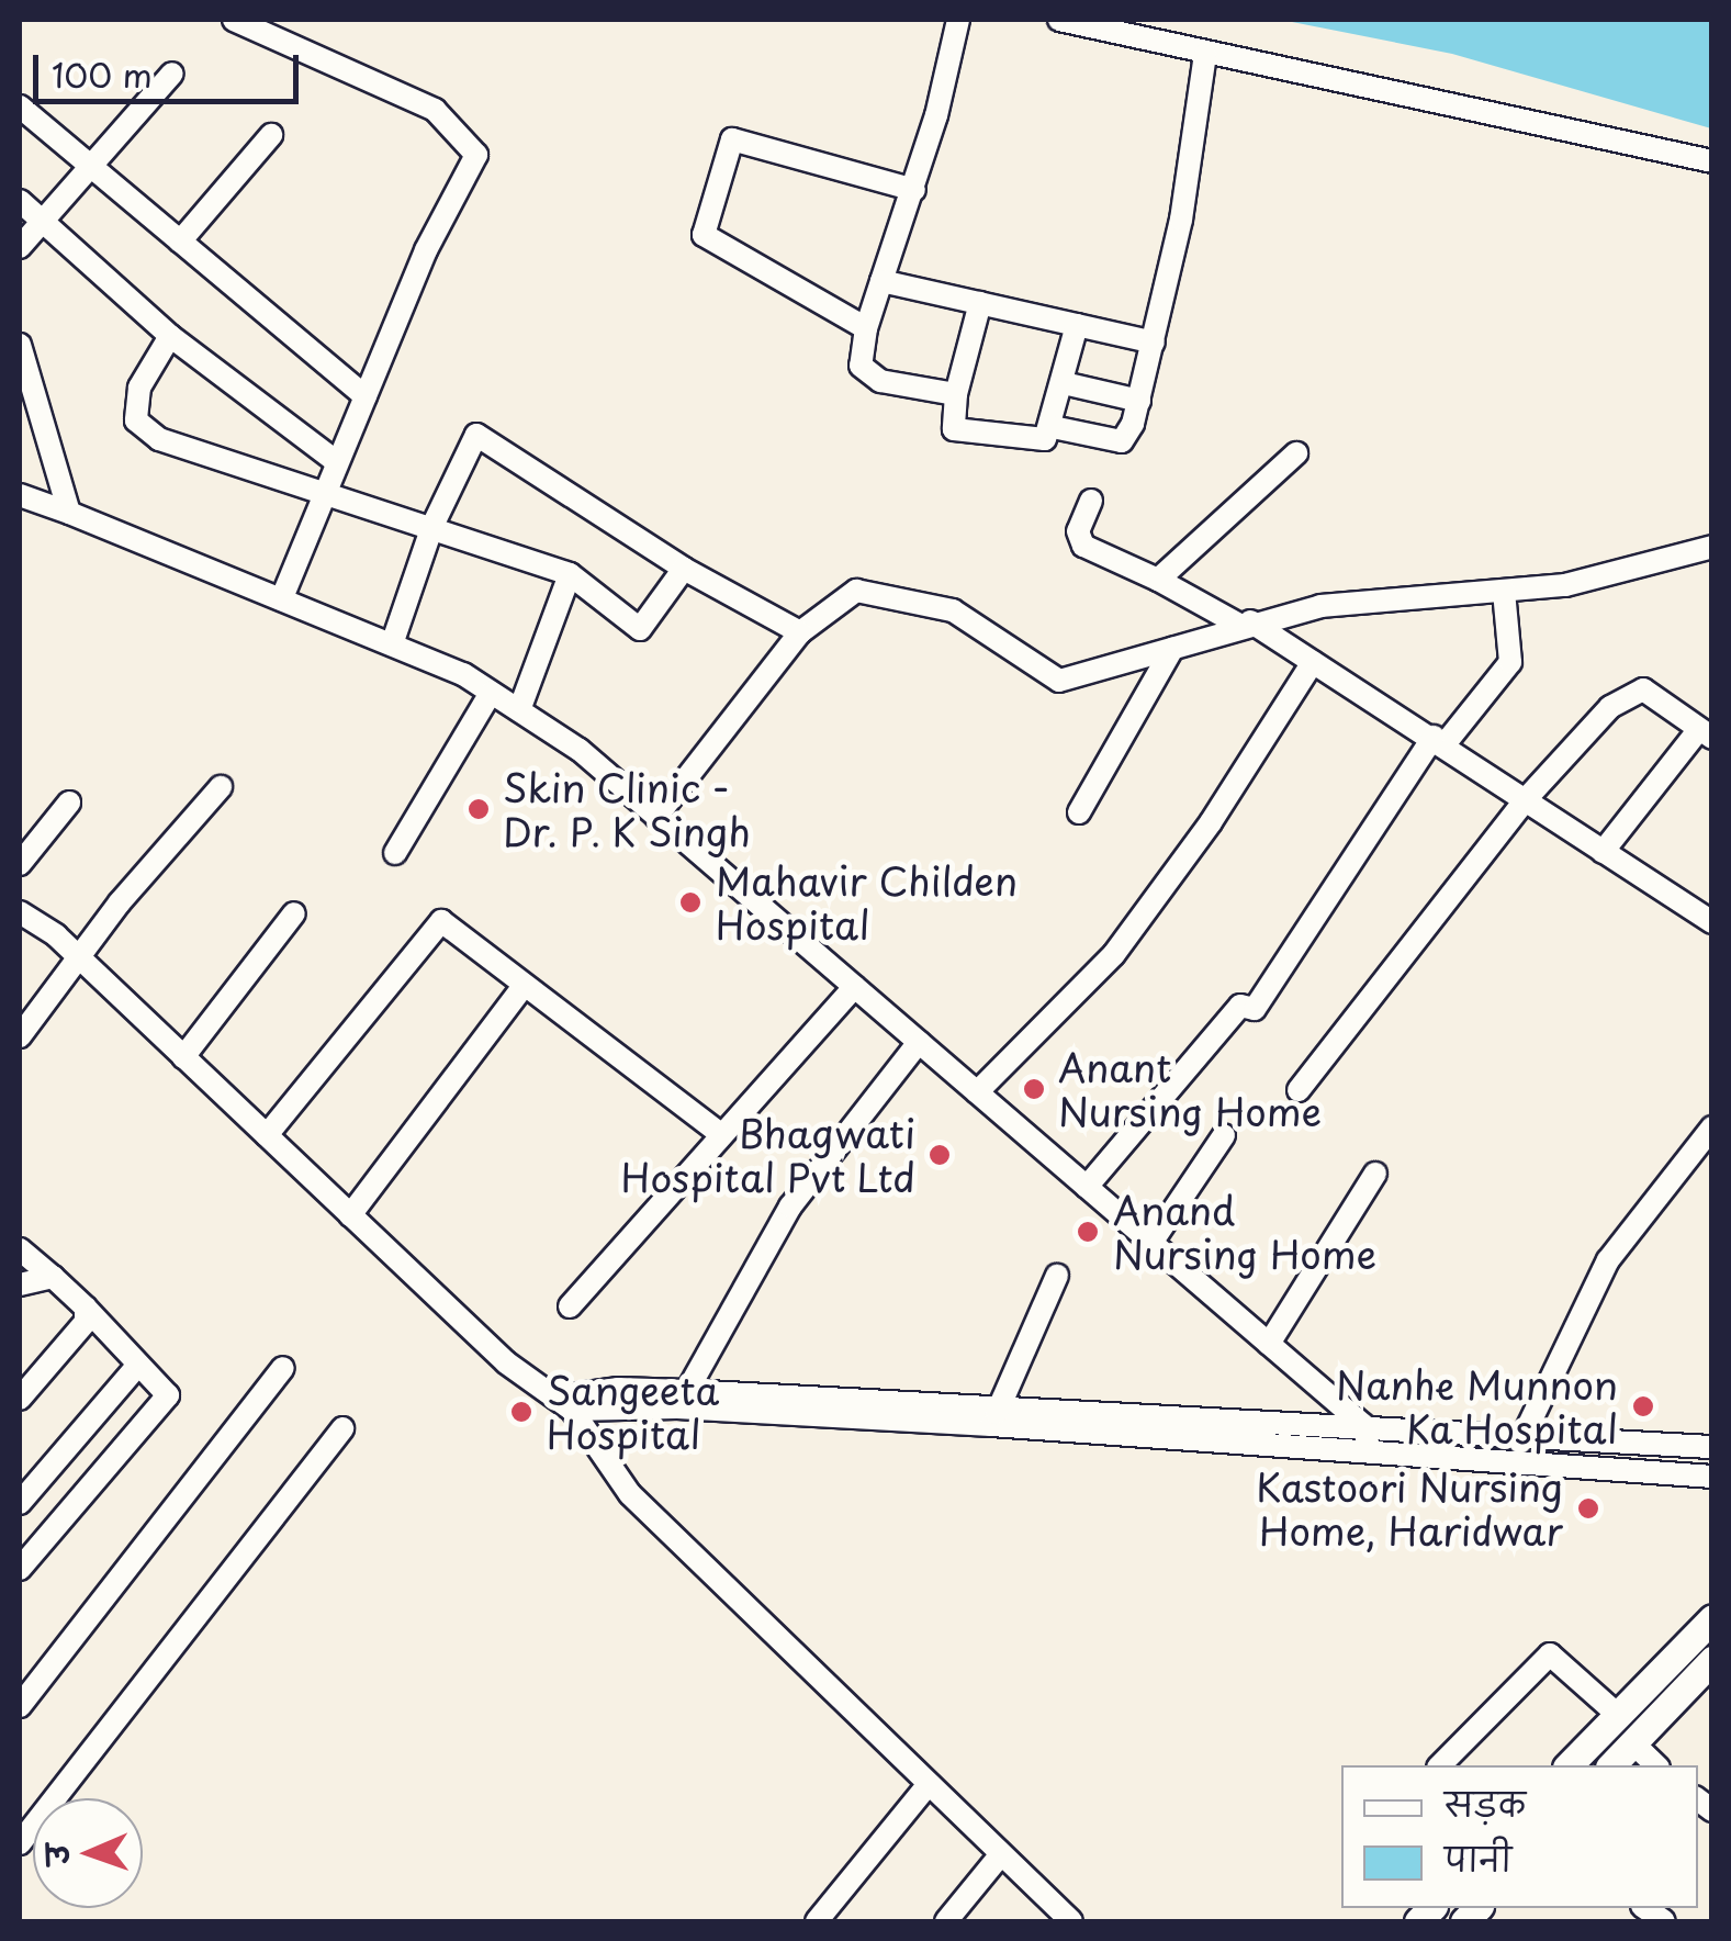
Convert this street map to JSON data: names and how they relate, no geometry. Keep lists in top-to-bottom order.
{
  "places": [
    "Skin Clinic - Dr. P. K Singh",
    "Mahavir Childen Hospital",
    "Anant Nursing Home",
    "Bhagwati Hospital Pvt Ltd",
    "Anand Nursing Home",
    "Nanhe Munnon Ka Hospital",
    "Sangeeta Hospital",
    "Kastoori Nursing Home, Haridwar"
  ],
  "legend": ["सड़क", "पानी"],
  "scale_bar": "100 m",
  "north": "left"
}
